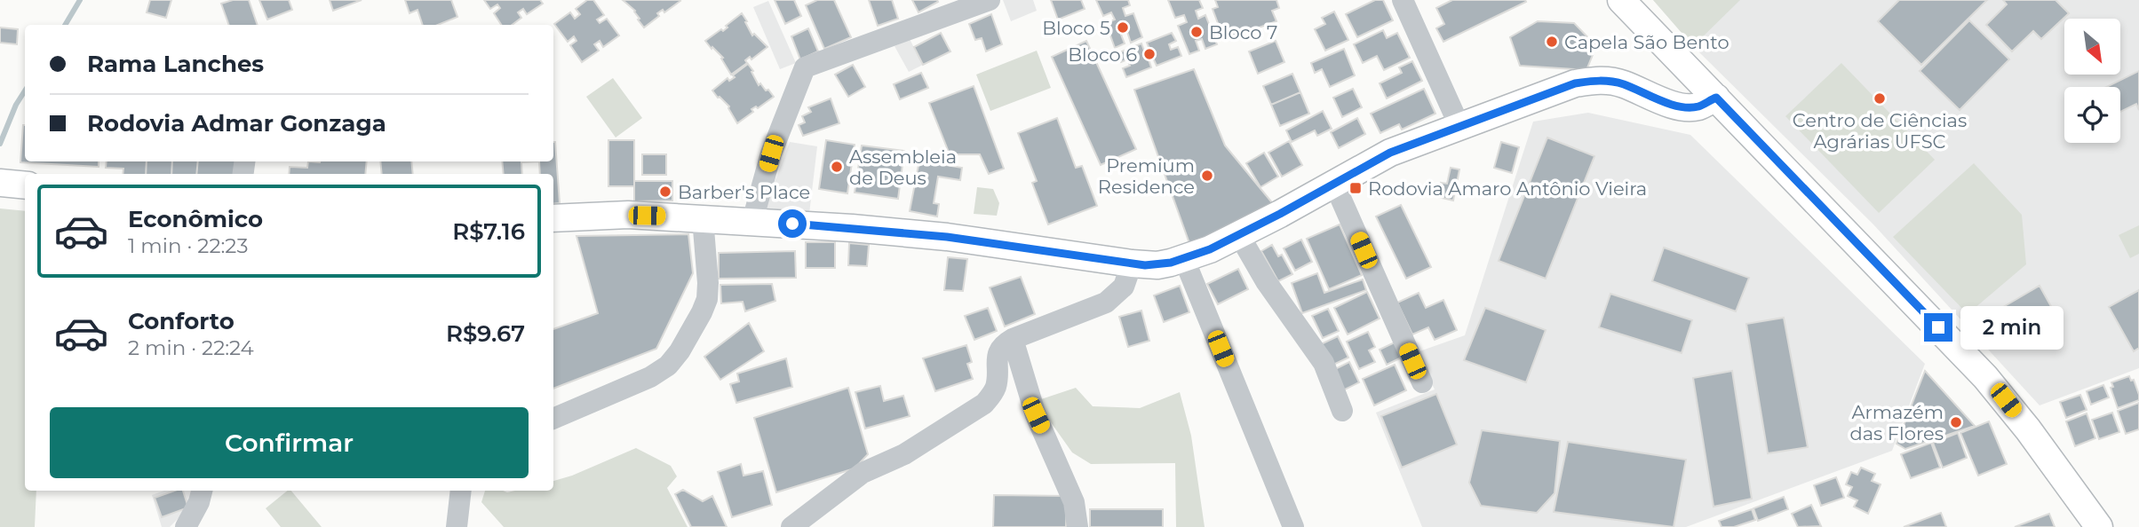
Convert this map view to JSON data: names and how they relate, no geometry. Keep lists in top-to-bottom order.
{
  "places": {
    "other": [
      "Bloco 5",
      "Bloco 7",
      "Capela São Bento",
      "Bloco 6",
      "Centro de Ciências Agrárias UFSC",
      "Assembleia de Deus",
      "Premium Residence",
      "Barber's Place",
      "Armazém das Flores"
    ],
    "transit": ["Rodovia Amaro Antônio Vieira"]
  },
  "north": "bottom right",
  "page": {
    "banner": ["Rama Lanches", "Rodovia Admar Gonzaga"],
    "list": [
      {
        "name": "Econômico",
        "note": "1 min · 22:23",
        "value": "R$7.16"
      },
      {
        "name": "Conforto",
        "note": "2 min · 22:24",
        "value": "R$9.67"
      }
    ],
    "bubble": "2 min",
    "buttons": "Confirmar"
  }
}
